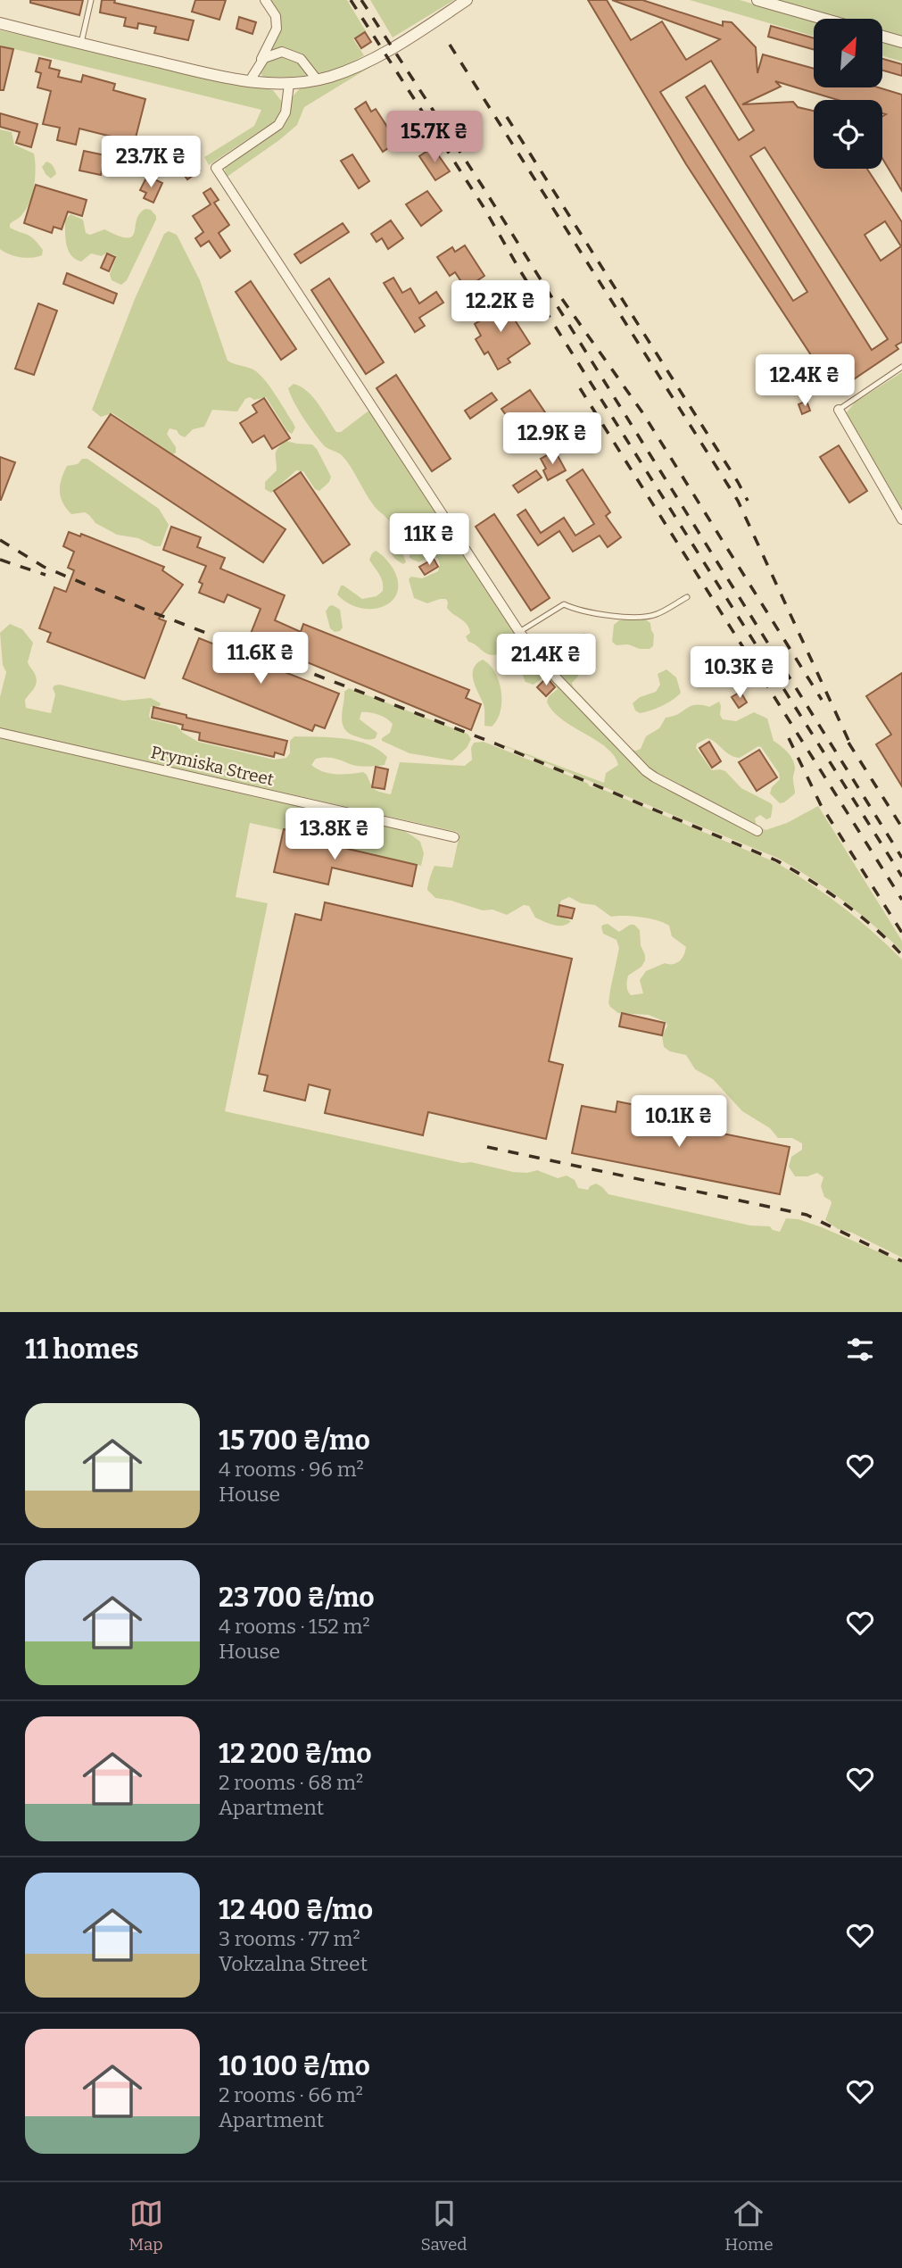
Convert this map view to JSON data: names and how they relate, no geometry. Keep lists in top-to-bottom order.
{
  "streets": {
    "street": ["Prymiska Street"]
  },
  "north": "top right",
  "page": {
    "price": [
      "15.7K ₴",
      "23.7K ₴",
      "12.2K ₴",
      "12.4K ₴",
      "12.9K ₴",
      "11K ₴",
      "11.6K ₴",
      "21.4K ₴",
      "10.3K ₴",
      "13.8K ₴",
      "10.1K ₴"
    ],
    "heading": "11 homes",
    "list": [
      {
        "name": "15 700 ₴/mo",
        "note": "4 rooms · 96 m² · House"
      },
      {
        "name": "23 700 ₴/mo",
        "note": "4 rooms · 152 m² · House"
      },
      {
        "name": "12 200 ₴/mo",
        "note": "2 rooms · 68 m² · Apartment"
      },
      {
        "name": "12 400 ₴/mo",
        "note": "3 rooms · 77 m² · Vokzalna Street"
      },
      {
        "name": "10 100 ₴/mo",
        "note": "2 rooms · 66 m² · Apartment"
      }
    ],
    "tabs": ["Map", "Saved", "Home"]
  }
}
